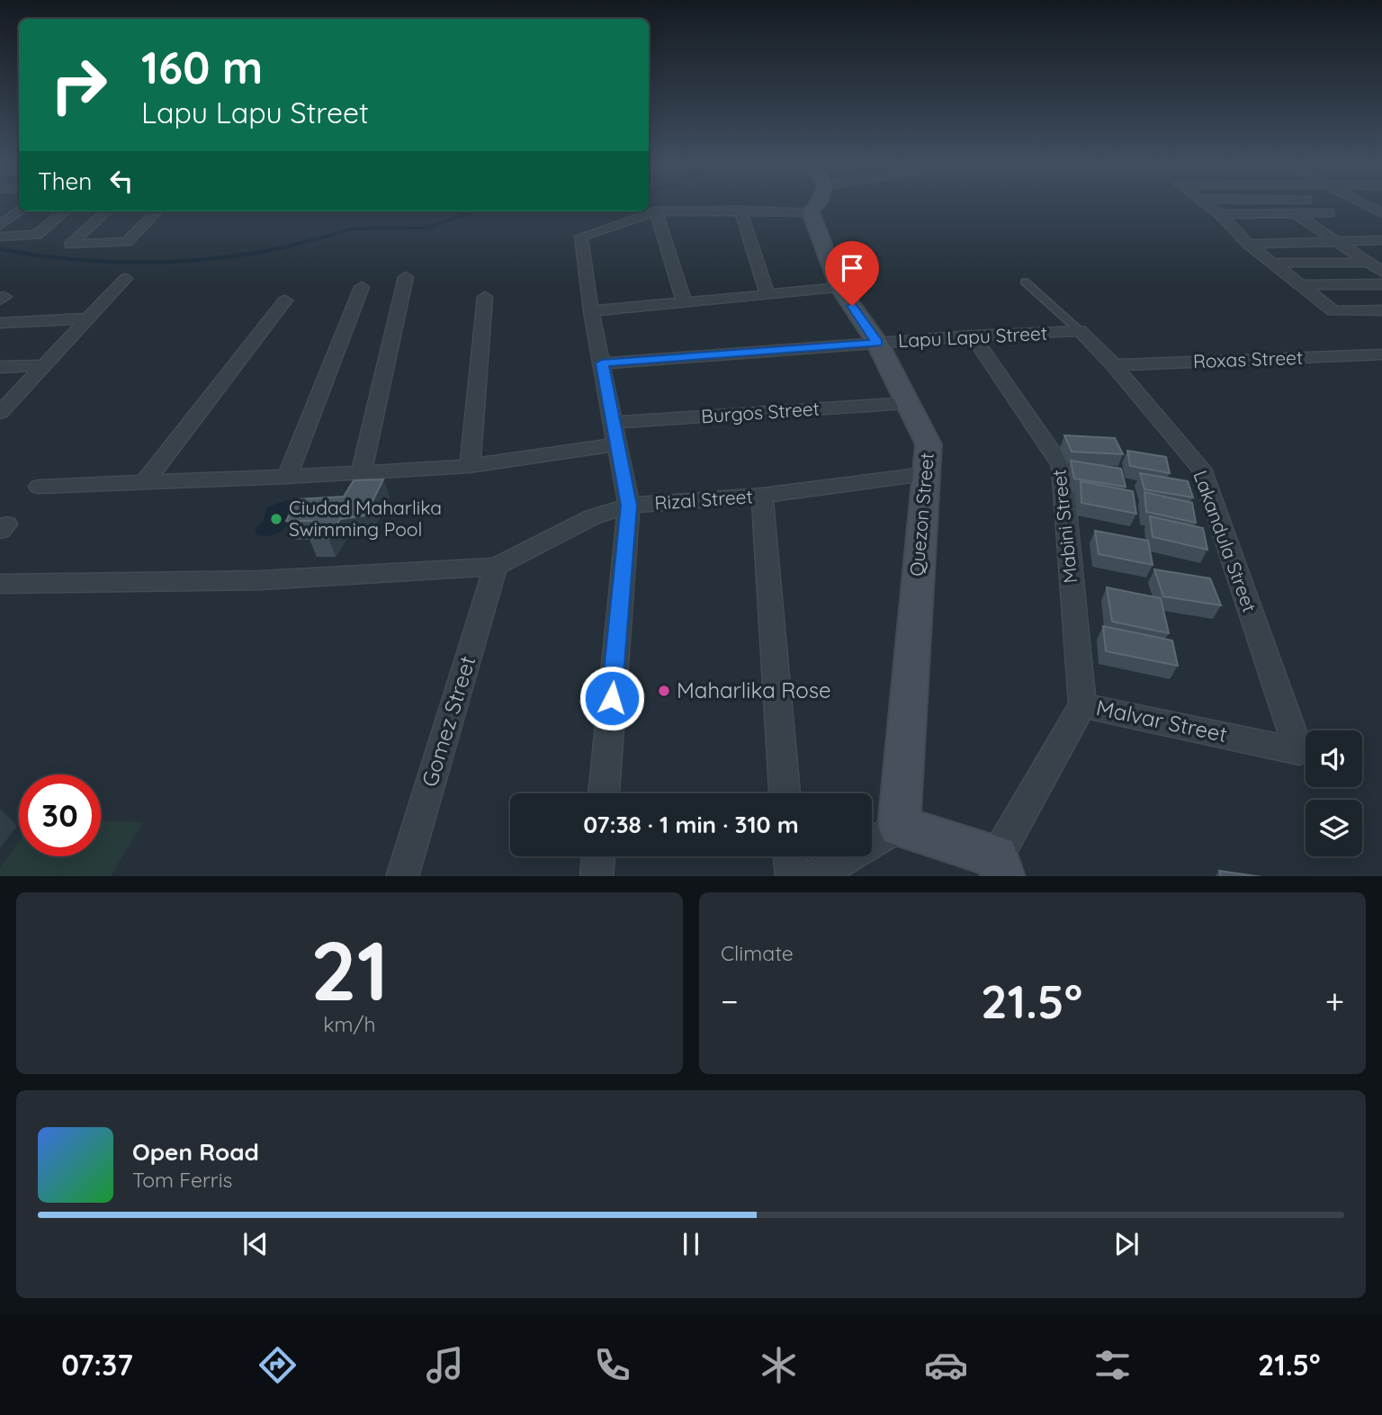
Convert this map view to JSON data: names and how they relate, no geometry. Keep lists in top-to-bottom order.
{
  "streets": {
    "street": [
      "Lapu Lapu Street",
      "Roxas Street",
      "Burgos Street",
      "Rizal Street",
      "Quezon Street",
      "Mabini Street",
      "Lakandula Street",
      "Gomez Street",
      "Malvar Street"
    ]
  },
  "crossings": [
    ["Lapu Lapu Street", "Quezon Street"],
    ["Lapu Lapu Street", "Mabini Street"],
    ["Lapu Lapu Street", "Lakandula Street"],
    ["Roxas Street", "Lakandula Street"],
    ["Burgos Street", "Quezon Street"],
    ["Rizal Street", "Quezon Street"],
    ["Rizal Street", "Gomez Street"],
    ["Mabini Street", "Malvar Street"],
    ["Lakandula Street", "Malvar Street"]
  ],
  "places": ["Ciudad Maharlika Swimming Pool", "Maharlika Rose"],
  "page": {
    "turn": ["160 m", "Lapu Lapu Street"],
    "then": "Then",
    "limit": "30",
    "trip": "07:38 · 1 min · 310 m",
    "tile": [
      ["21", "km/h"],
      "Climate"
    ],
    "heat": ["−", "21.5°", "+"],
    "song": ["Open Road", "Tom Ferris"],
    "tabs": ["07:37", "21.5°"]
  }
}
